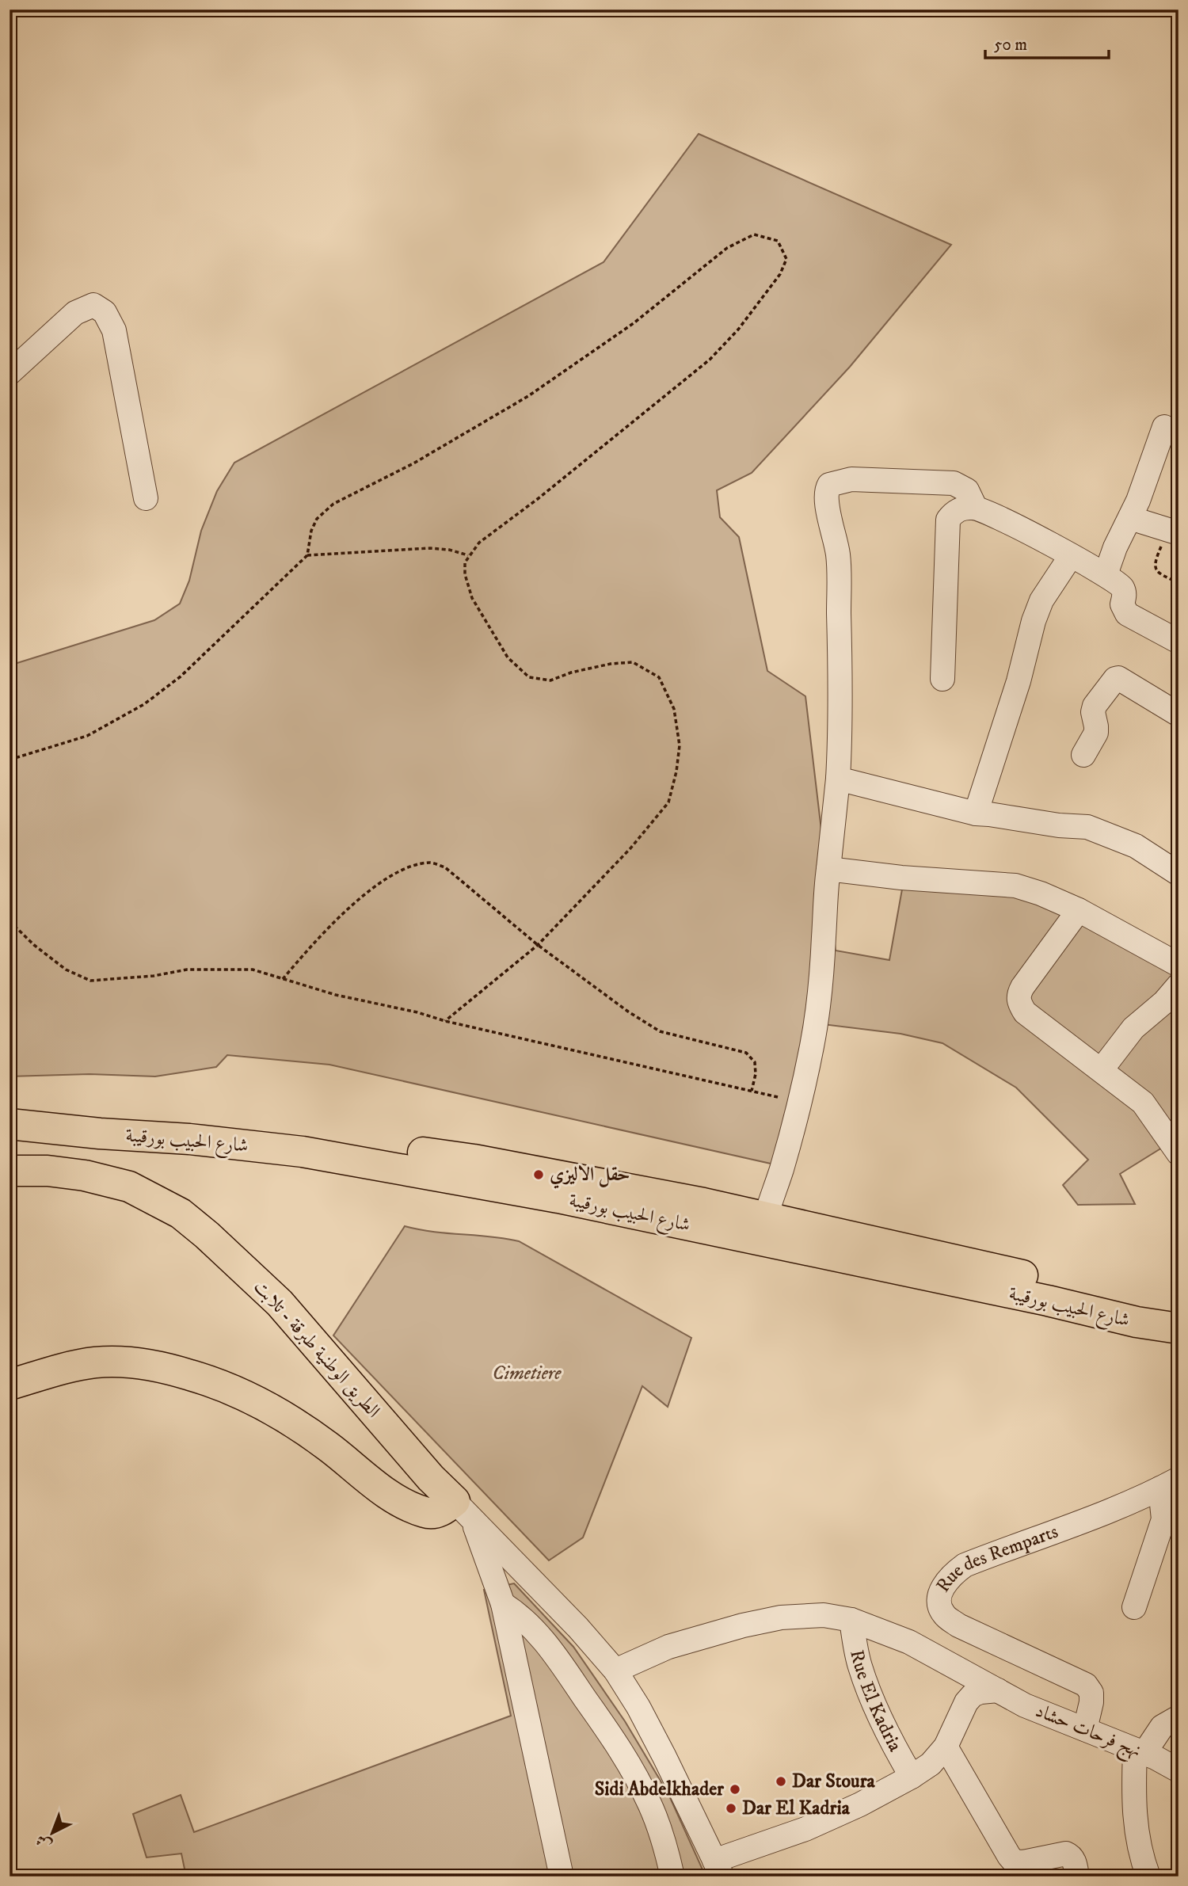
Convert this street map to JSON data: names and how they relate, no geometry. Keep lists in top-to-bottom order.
{
  "streets": {
    "main road": ["شارع الحبيب بورقيبة", "الطريق الوطنية طبرقة - تلابت"],
    "street": ["Rue des Remparts", "Rue El Kadria", "نهج فرحات حشاد"]
  },
  "crossings": [
    ["Rue des Remparts", "نهج فرحات حشاد"],
    ["Rue El Kadria", "نهج فرحات حشاد"]
  ],
  "parks": ["Cimetiere"],
  "places": [
    "حقل الاليزي",
    "Dar Stoura",
    "Sidi Abdelkhader",
    "Dar El Kadria"
  ],
  "scale_bar": "50 m",
  "north": "bottom left"
}
